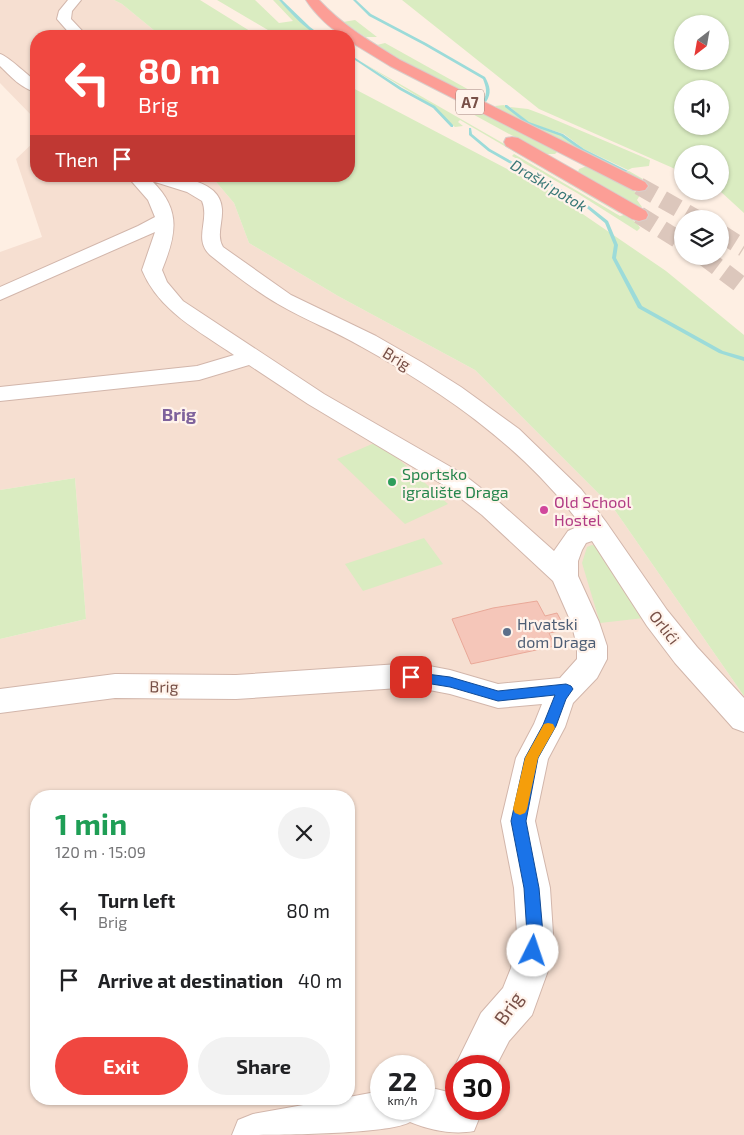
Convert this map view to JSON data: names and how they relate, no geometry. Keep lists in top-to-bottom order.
{
  "streets": {
    "highway": ["A7"],
    "street": ["Brig", "Orlići"]
  },
  "crossings": [
    ["Brig", "Orlići"]
  ],
  "districts": ["Brig"],
  "water": ["Draški potok"],
  "places": ["Sportsko igralište Draga", "Old School Hostel", "Hrvatski dom Draga"],
  "north": "bottom left",
  "page": {
    "turn": ["80 m", "Brig"],
    "then": "Then",
    "heading": ["1 min", "120 m · 15:09"],
    "list": [
      {
        "name": "Turn left",
        "note": "Brig",
        "value": "80 m"
      },
      {
        "name": "Arrive at destination",
        "value": "40 m"
      }
    ],
    "buttons": ["Exit", "Share"],
    "speed": "22 km/h",
    "limit": "30"
  }
}
